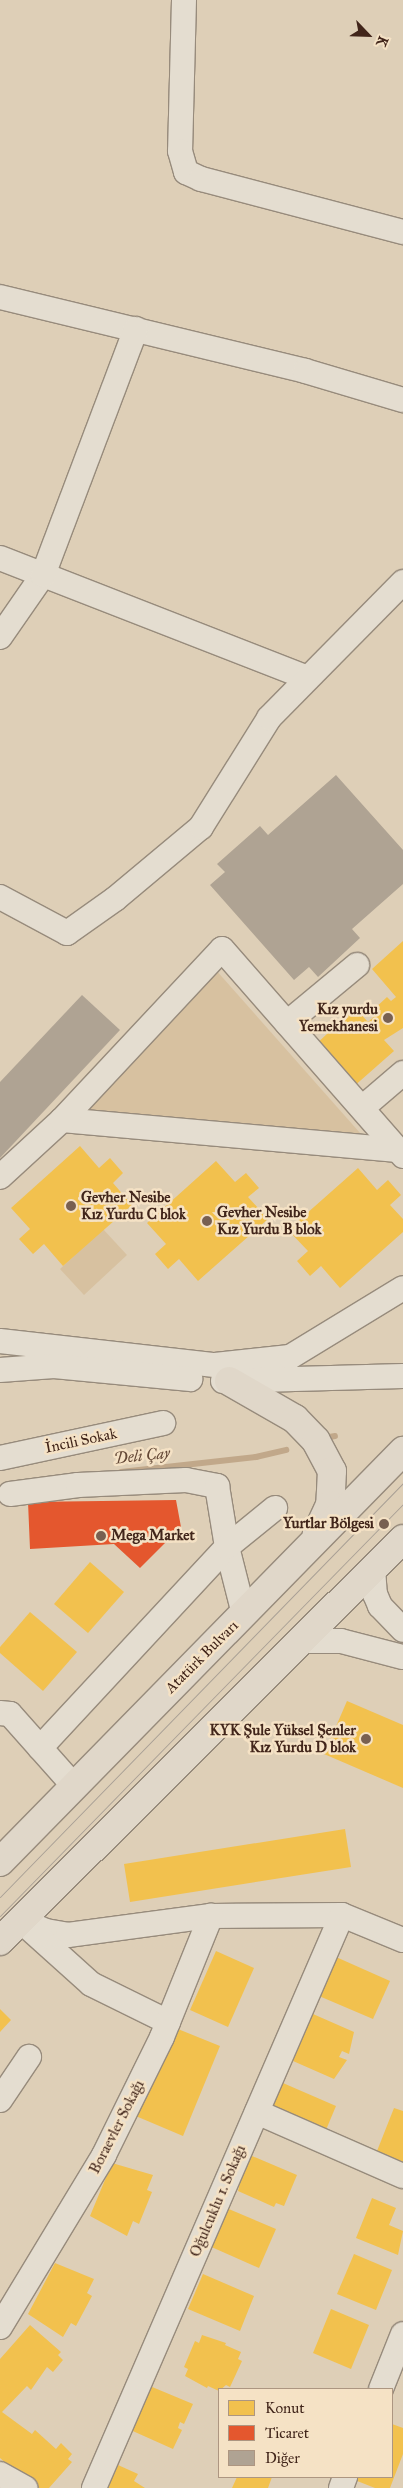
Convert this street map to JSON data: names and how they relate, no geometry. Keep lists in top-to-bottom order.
{
  "streets": {
    "main road": ["Atatürk Bulvarı"],
    "street": ["İncili Sokak", "Boraevler Sokağı", "Oğulcuklu 1. Sokağı"]
  },
  "water": ["Deli Çay"],
  "places": [
    "Kız yurdu Yemekhanesi",
    "Gevher Nesibe Kız Yurdu C blok",
    "Gevher Nesibe Kız Yurdu B blok",
    "Yurtlar Bölgesi",
    "Mega Market",
    "KYK Şule Yüksel Şenler Kız Yurdu D blok"
  ],
  "legend": ["Konut", "Ticaret", "Diğer"],
  "north": "bottom right"
}
